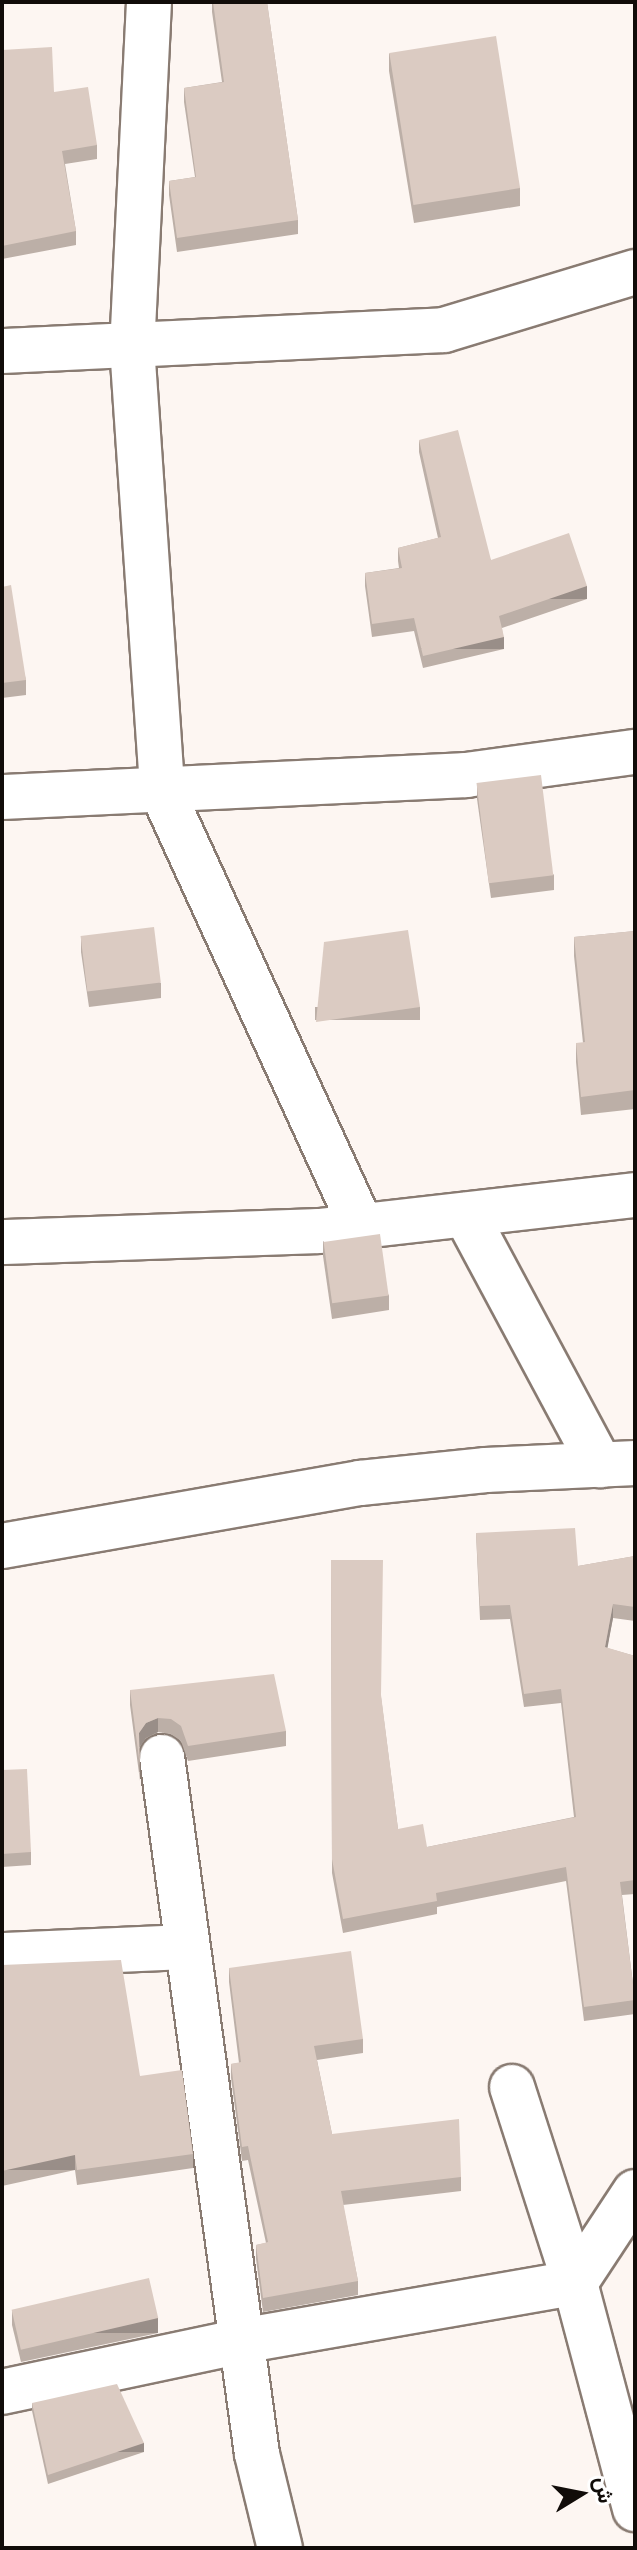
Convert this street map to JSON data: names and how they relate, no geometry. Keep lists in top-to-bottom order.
{
  "north": "right"
}
